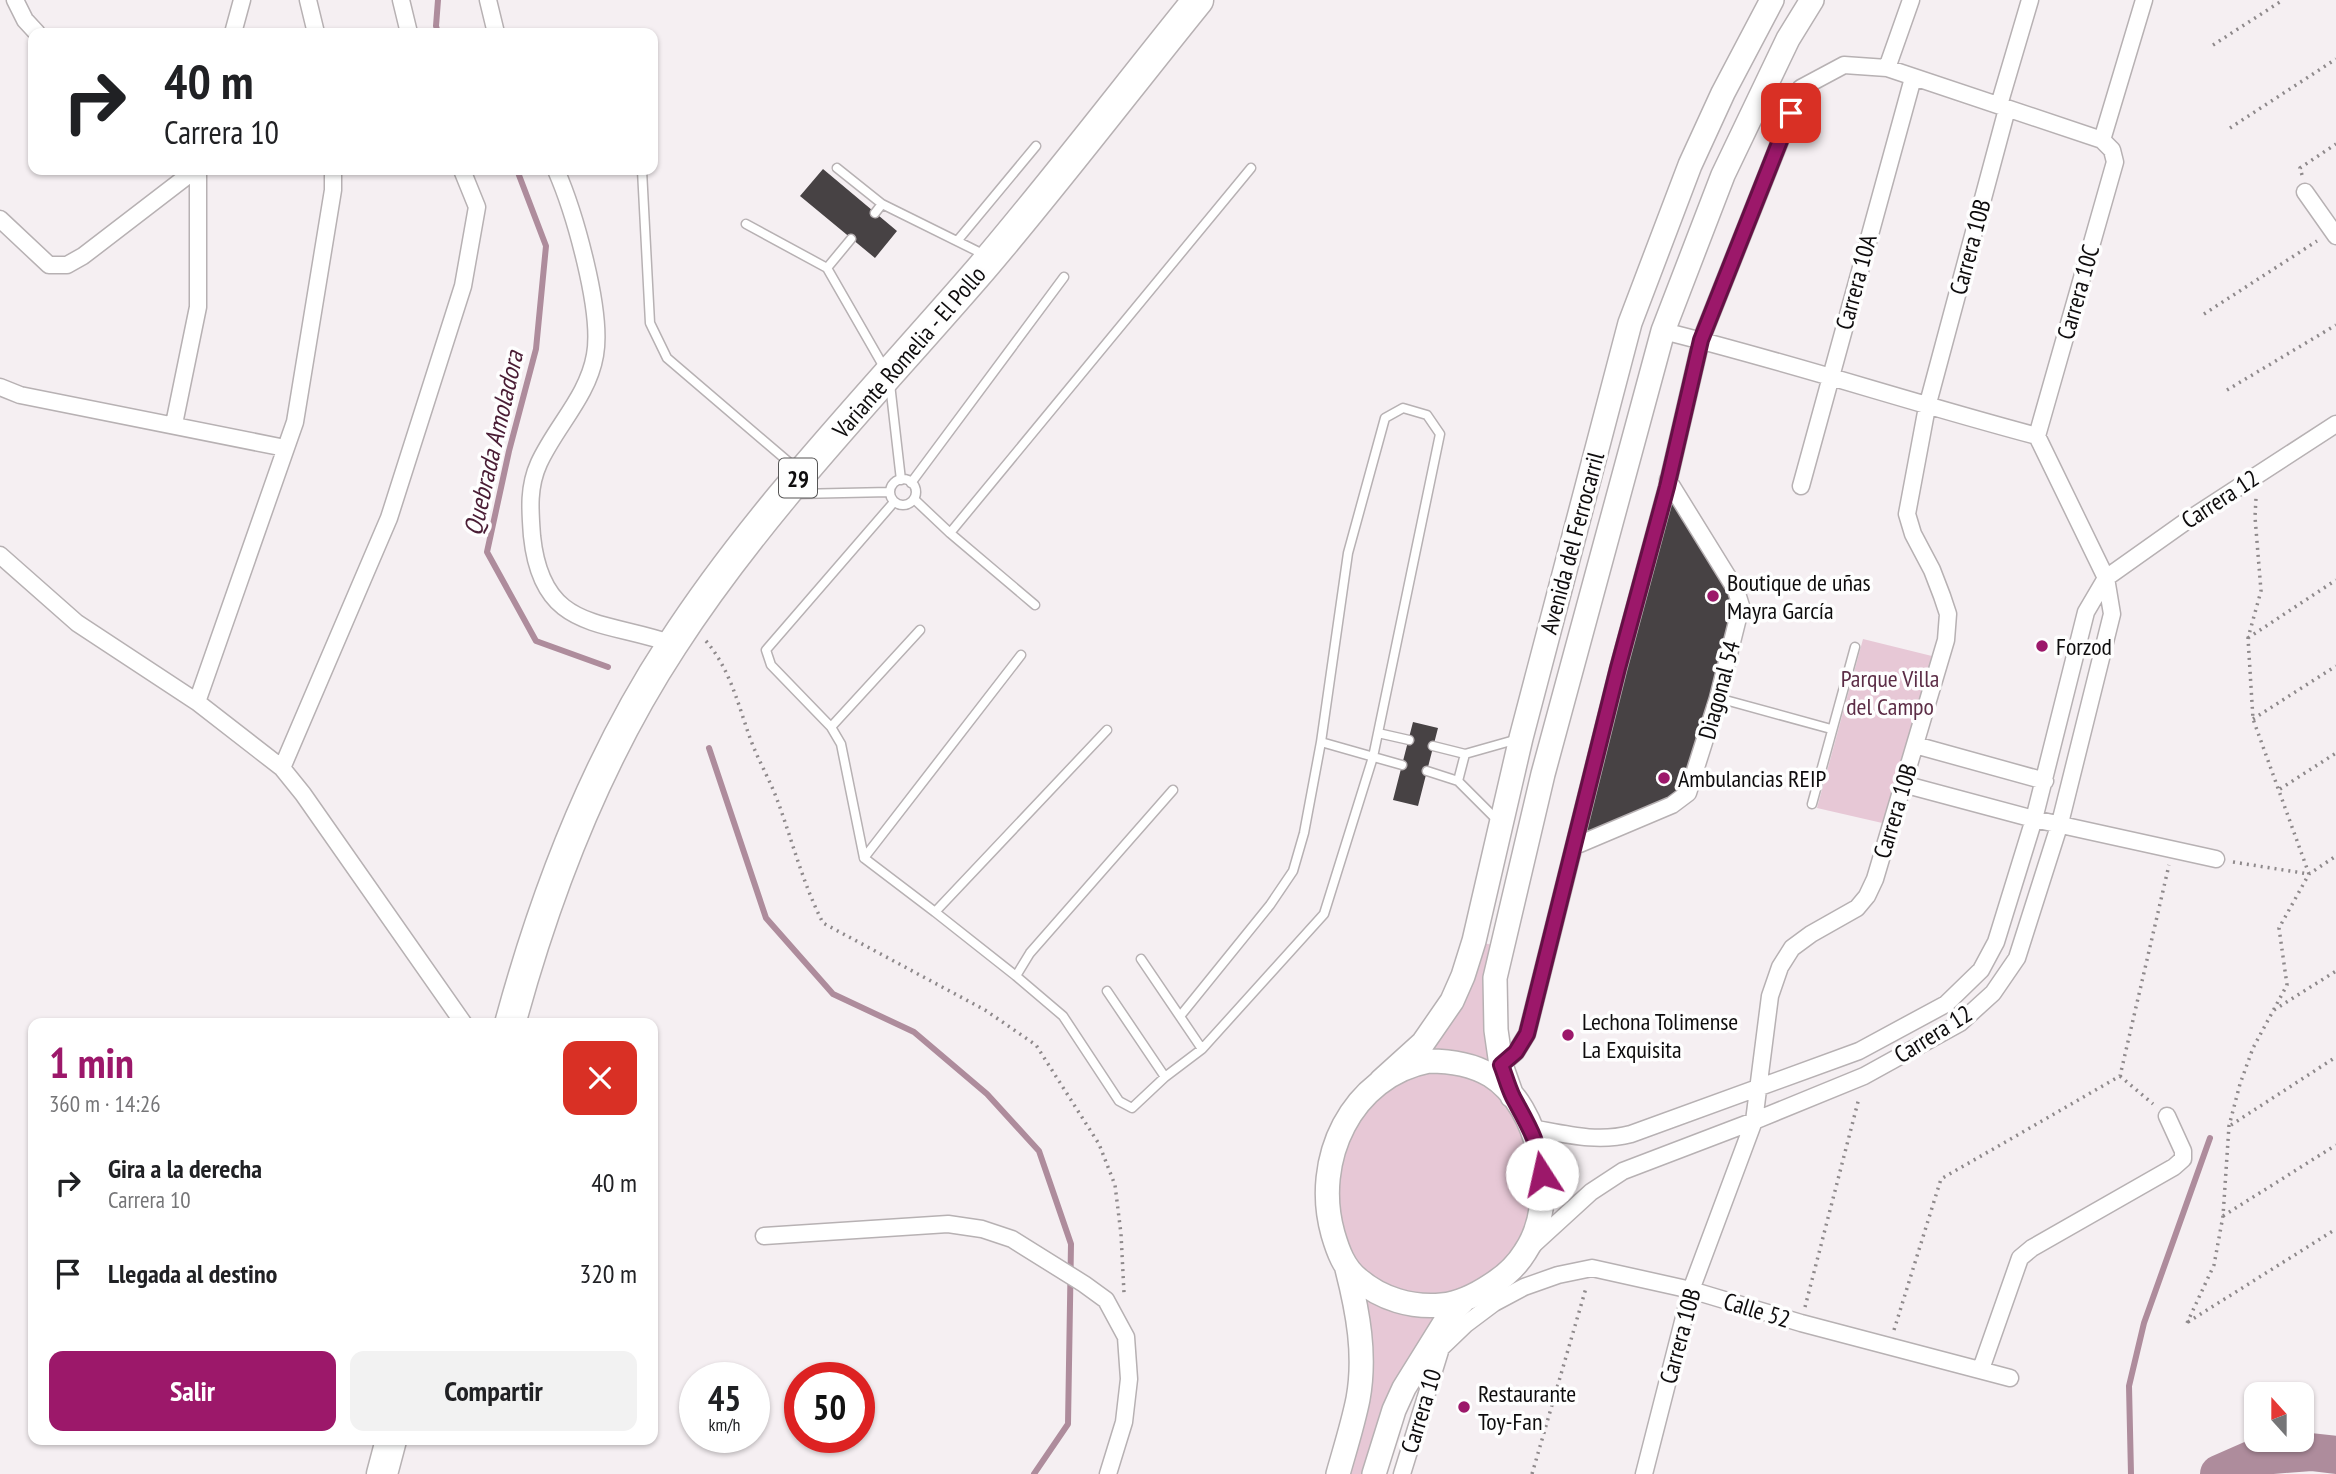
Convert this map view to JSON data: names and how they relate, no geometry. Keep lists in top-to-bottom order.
{
  "streets": {
    "highway": ["Variante Romelia - El Pollo", "29"],
    "main road": ["Avenida del Ferrocarril"],
    "street": [
      "Carrera 10B",
      "Carrera 10A",
      "Carrera 10C",
      "Carrera 12",
      "Diagonal 54",
      "Calle 52",
      "Carrera 10"
    ]
  },
  "crossings": [
    ["Carrera 10B", "Carrera 12"],
    ["Carrera 10B", "Calle 52"],
    ["Carrera 12", "Avenida del Ferrocarril"],
    ["Calle 52", "Carrera 10"]
  ],
  "water": ["Quebrada Amoladora"],
  "parks": ["Parque Villa del Campo"],
  "places": [
    "Boutique de uñas Mayra García",
    "Forzod",
    "Ambulancias REIP",
    "Lechona Tolimense La Exquisita",
    "Restaurante Toy-Fan"
  ],
  "north": "top",
  "page": {
    "turn": ["40 m", "Carrera 10"],
    "heading": ["1 min", "360 m · 14:26"],
    "list": [
      {
        "name": "Gira a la derecha",
        "note": "Carrera 10",
        "value": "40 m"
      },
      {
        "name": "Llegada al destino",
        "value": "320 m"
      }
    ],
    "buttons": ["Salir", "Compartir"],
    "speed": "45 km/h",
    "limit": "50"
  }
}
